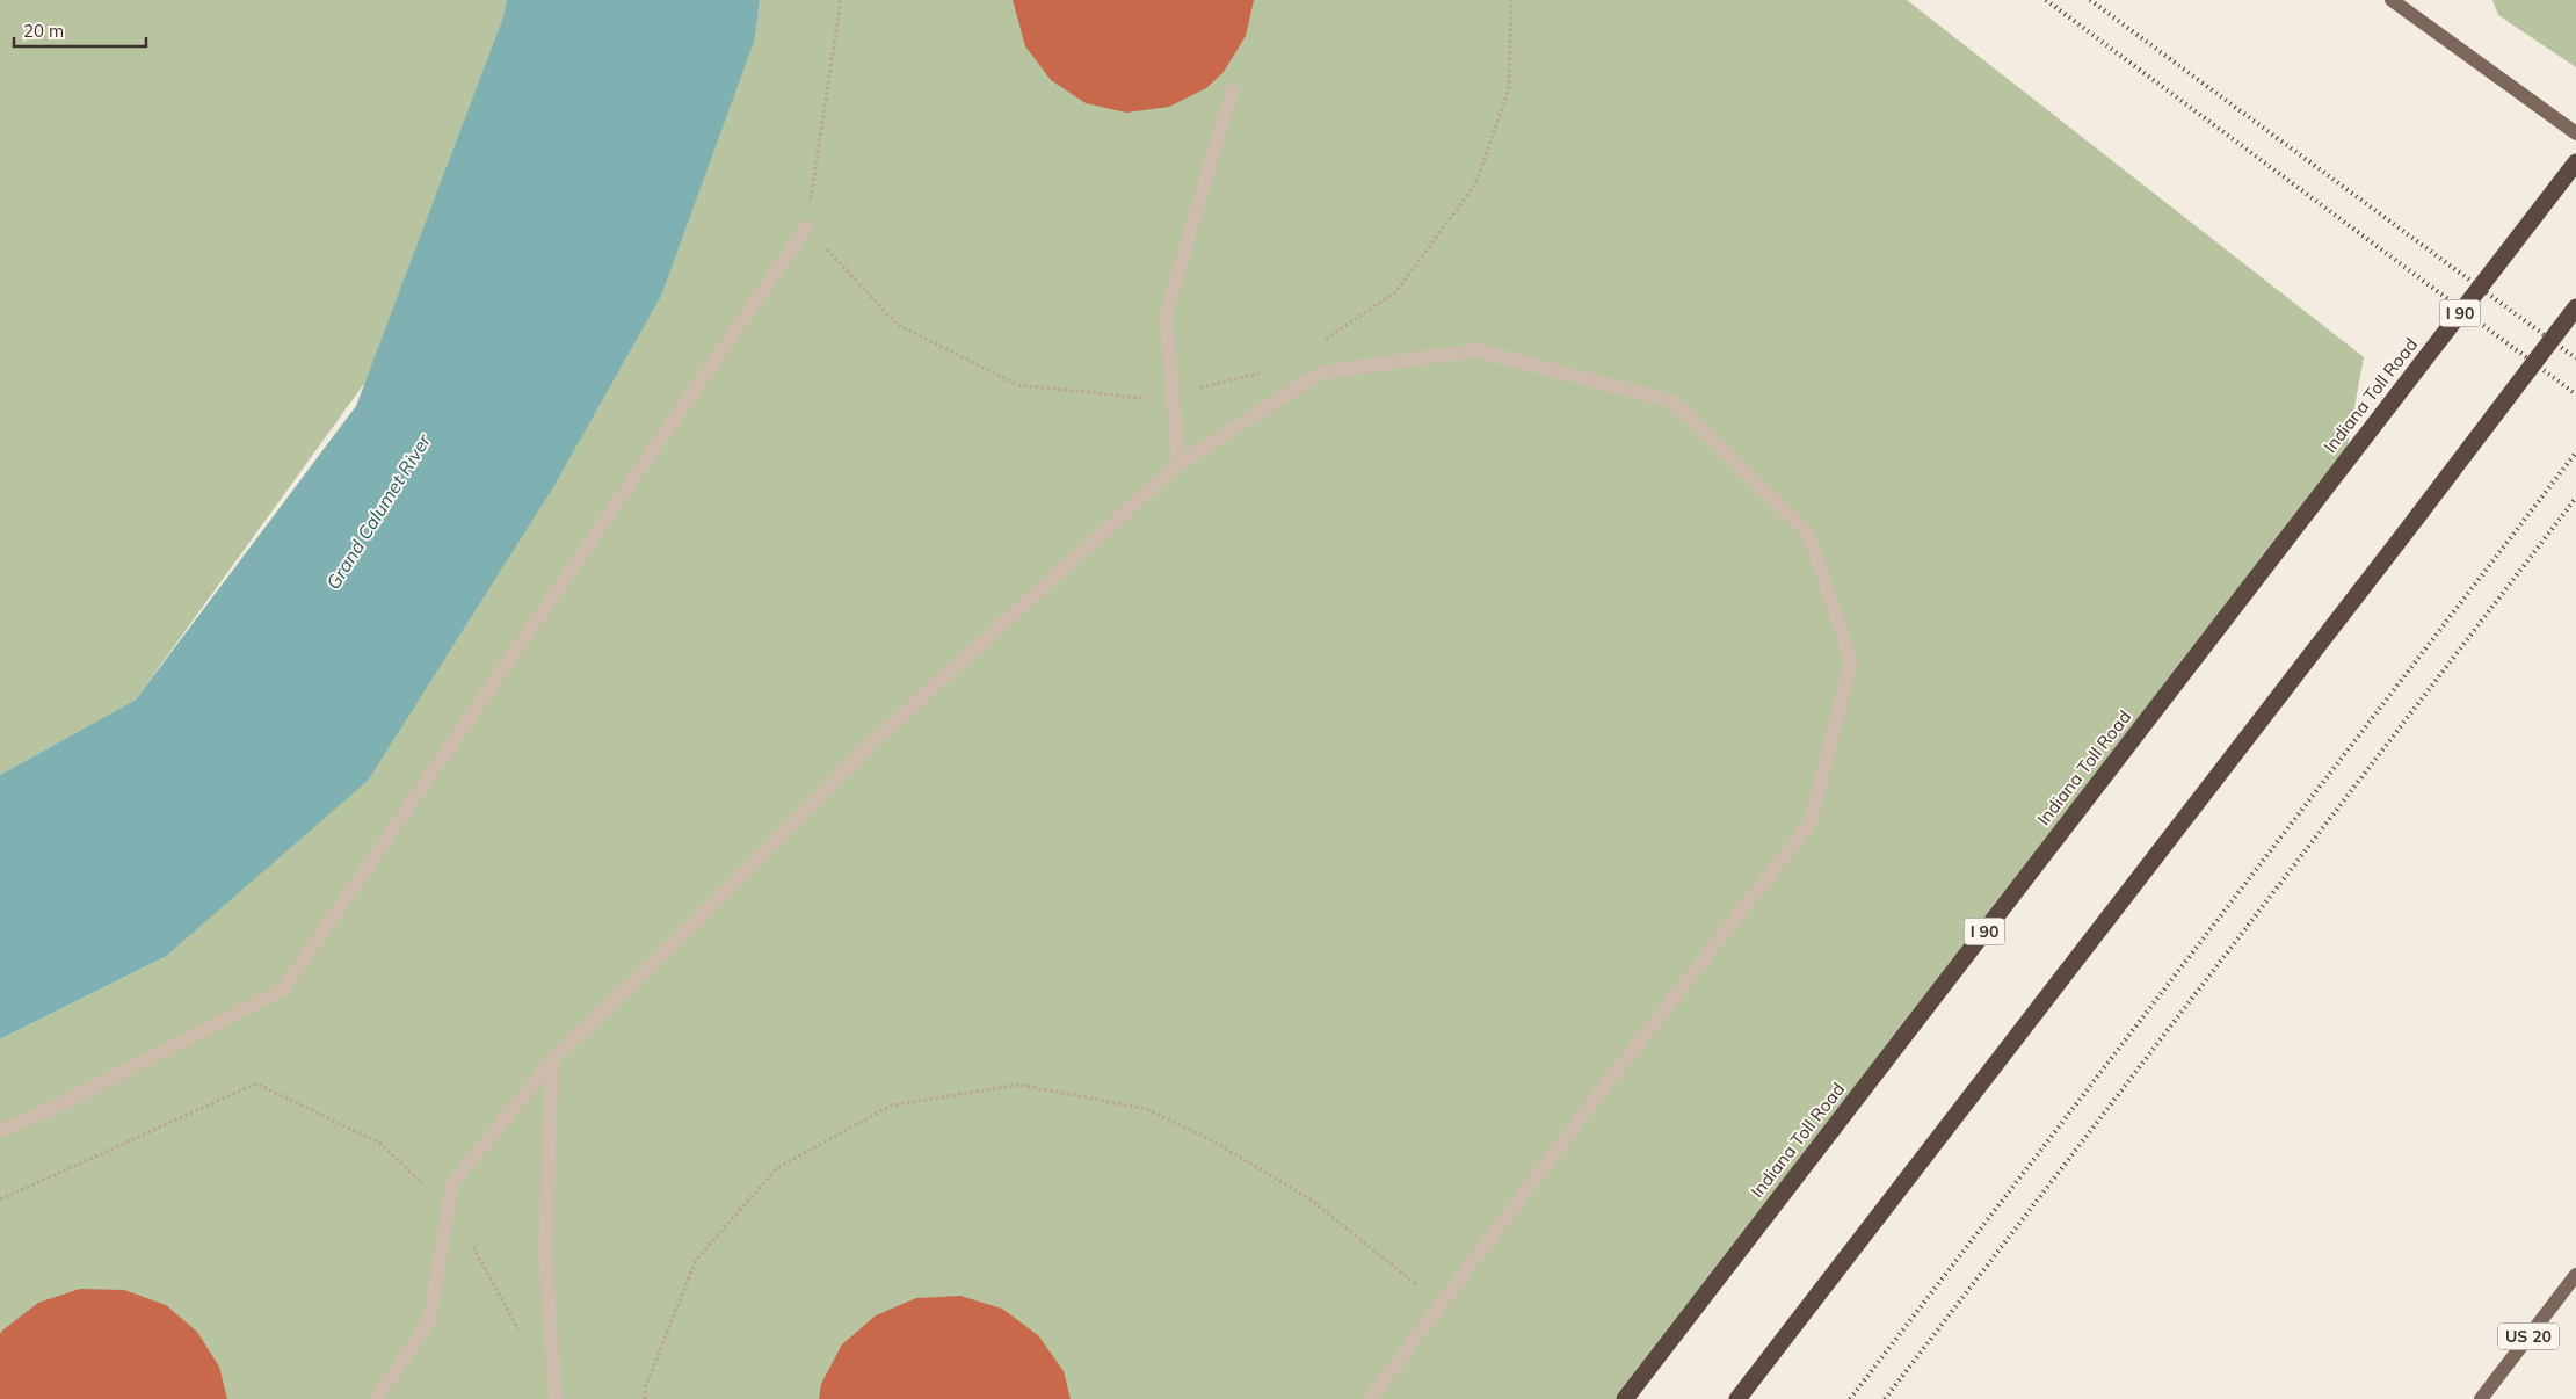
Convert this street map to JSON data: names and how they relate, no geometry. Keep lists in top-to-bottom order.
{
  "streets": {
    "highway": ["I 90", "Indiana Toll Road"],
    "main road": ["US 20"]
  },
  "water": ["Grand Calumet River"],
  "scale_bar": "20 m"
}
